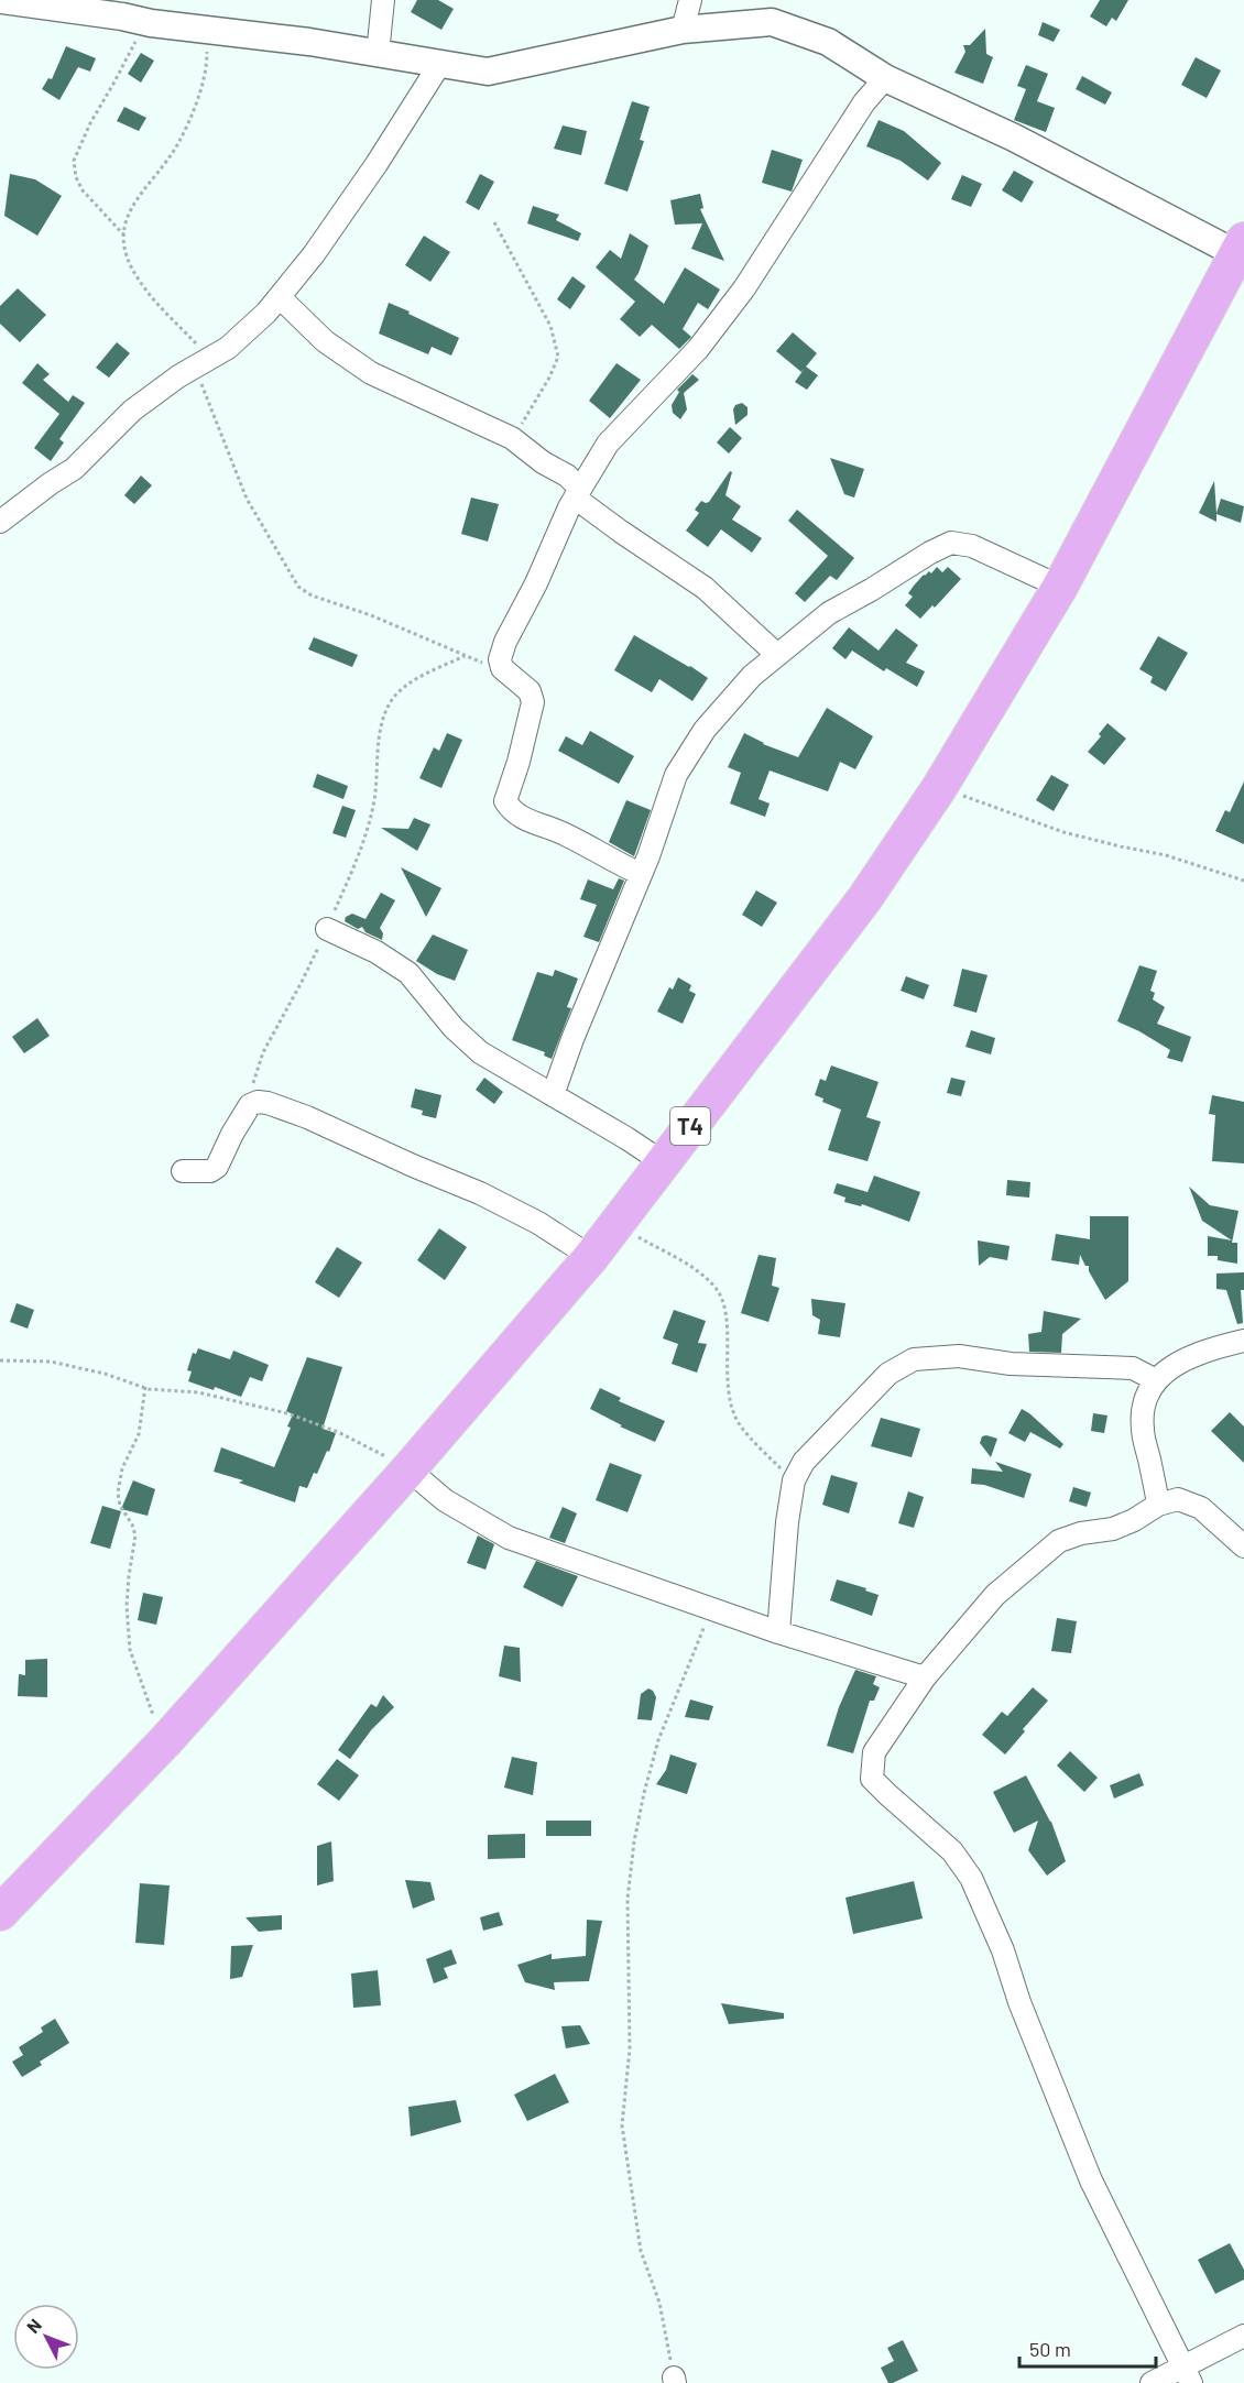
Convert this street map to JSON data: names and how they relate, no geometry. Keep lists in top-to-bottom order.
{
  "streets": {
    "highway": ["T4"]
  },
  "scale_bar": "50 m",
  "north": "top left"
}
